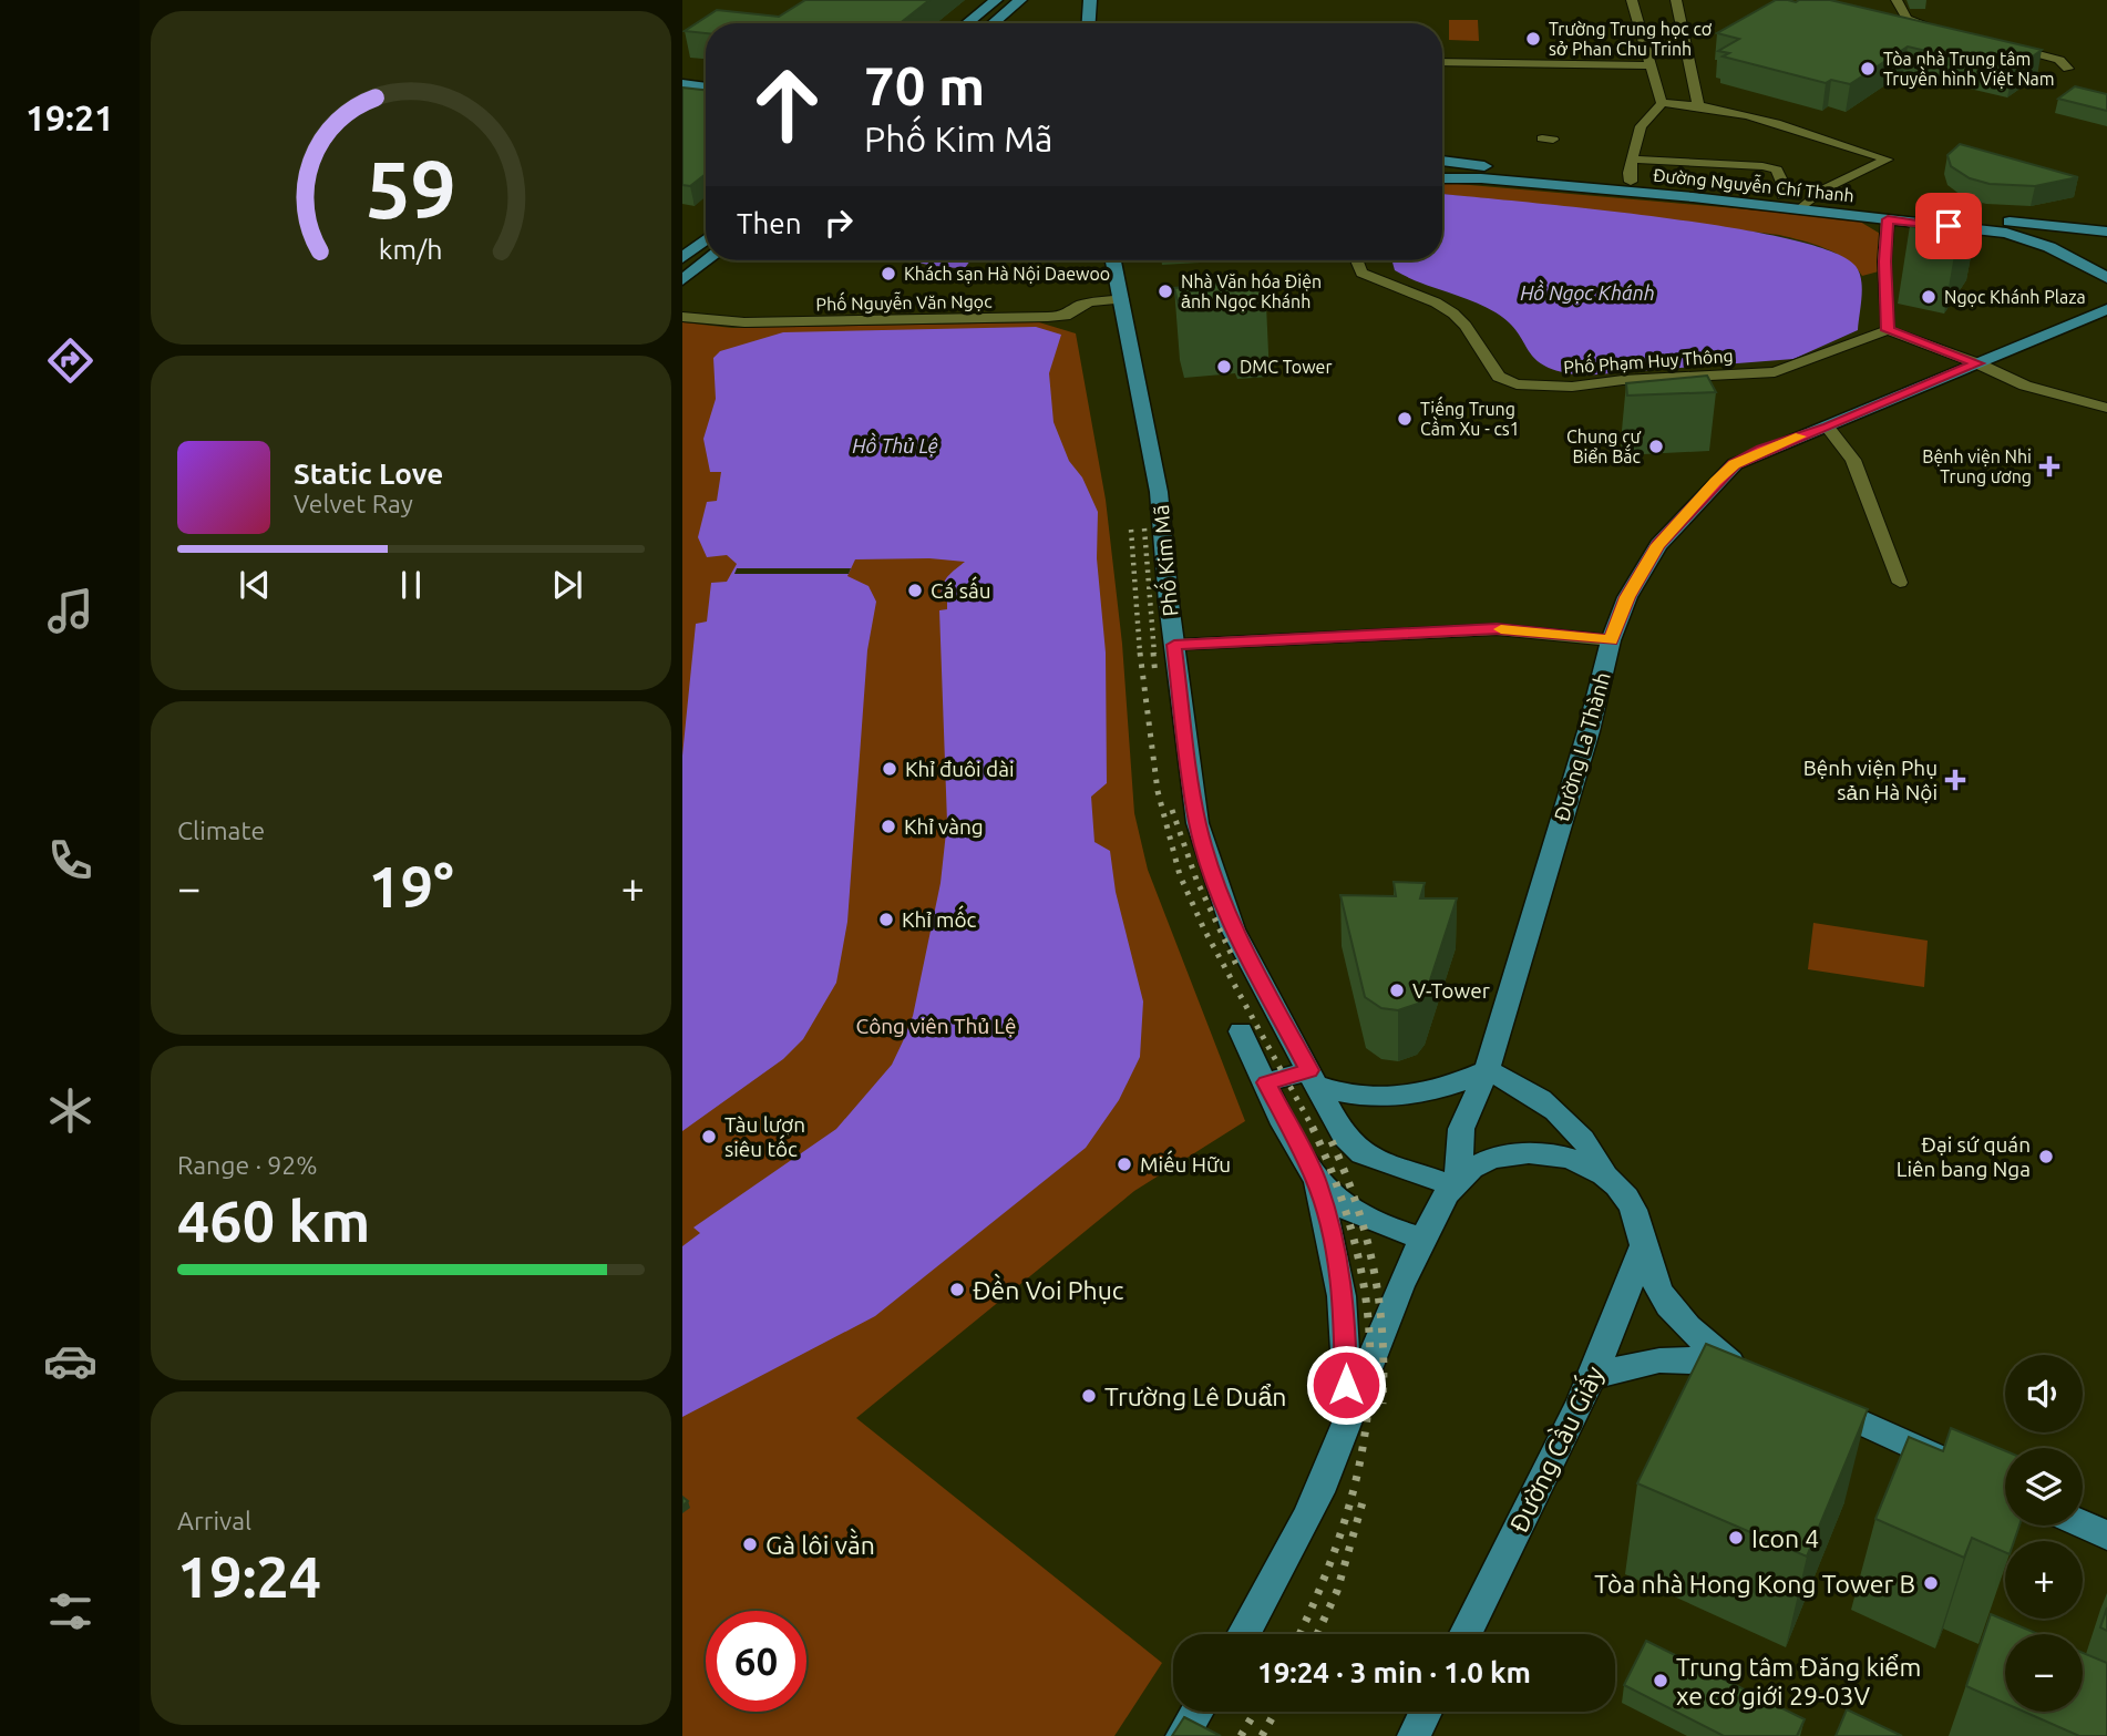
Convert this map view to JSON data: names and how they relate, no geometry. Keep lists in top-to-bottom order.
{
  "streets": {
    "main road": [
      "Đường Nguyễn Chí Thanh",
      "Phố Kim Mã",
      "Đường La Thành",
      "Đường Cầu Giấy"
    ],
    "street": ["Phố Nguyễn Văn Ngọc", "Phố Phạm Huy Thông"]
  },
  "crossings": [
    ["Phố Nguyễn Văn Ngọc", "Phố Kim Mã"],
    ["Phố Kim Mã", "Đường La Thành"]
  ],
  "water": ["Hồ Ngọc Khánh", "Hồ Thủ Lệ"],
  "parks": ["Công viên Thủ Lệ"],
  "places": {
    "other": [
      "Trường Trung học cơ sở Phan Chu Trinh",
      "Tòa nhà Trung tâm Truyền hình Việt Nam",
      "Khách sạn Hà Nội Daewoo",
      "Nhà Văn hóa Điện ảnh Ngọc Khánh",
      "Ngọc Khánh Plaza",
      "DMC Tower",
      "Tiếng Trung Cầm Xu - cs1",
      "Chung cư Biển Bắc",
      "Cá sấu",
      "Khỉ đuôi dài",
      "Khỉ vàng",
      "Khỉ mốc",
      "V-Tower",
      "Tàu lượn siêu tốc",
      "Đại sứ quán Liên bang Nga",
      "Miếu Hữu",
      "Đền Voi Phục",
      "Trường Lê Duẩn",
      "Icon 4",
      "Gà lôi vằn",
      "Tòa nhà Hong Kong Tower B",
      "Trung tâm Đăng kiểm xe cơ giới 29-03V"
    ],
    "health": ["Bệnh viện Nhi Trung ương", "Bệnh viện Phụ sản Hà Nội"]
  },
  "page": {
    "tabs": "19:21",
    "turn": ["70 m", "Phố Kim Mã"],
    "then": "Then",
    "song": ["Static Love", "Velvet Ray"],
    "tile": [
      "Climate",
      ["Range · 92%", "460 km"],
      ["Arrival", "19:24"]
    ],
    "heat": ["−", "19°", "+"],
    "map_buttons": ["+", "−"],
    "limit": "60",
    "trip": "19:24 · 3 min · 1.0 km",
    "gauge": ["59", "km/h"]
  }
}
